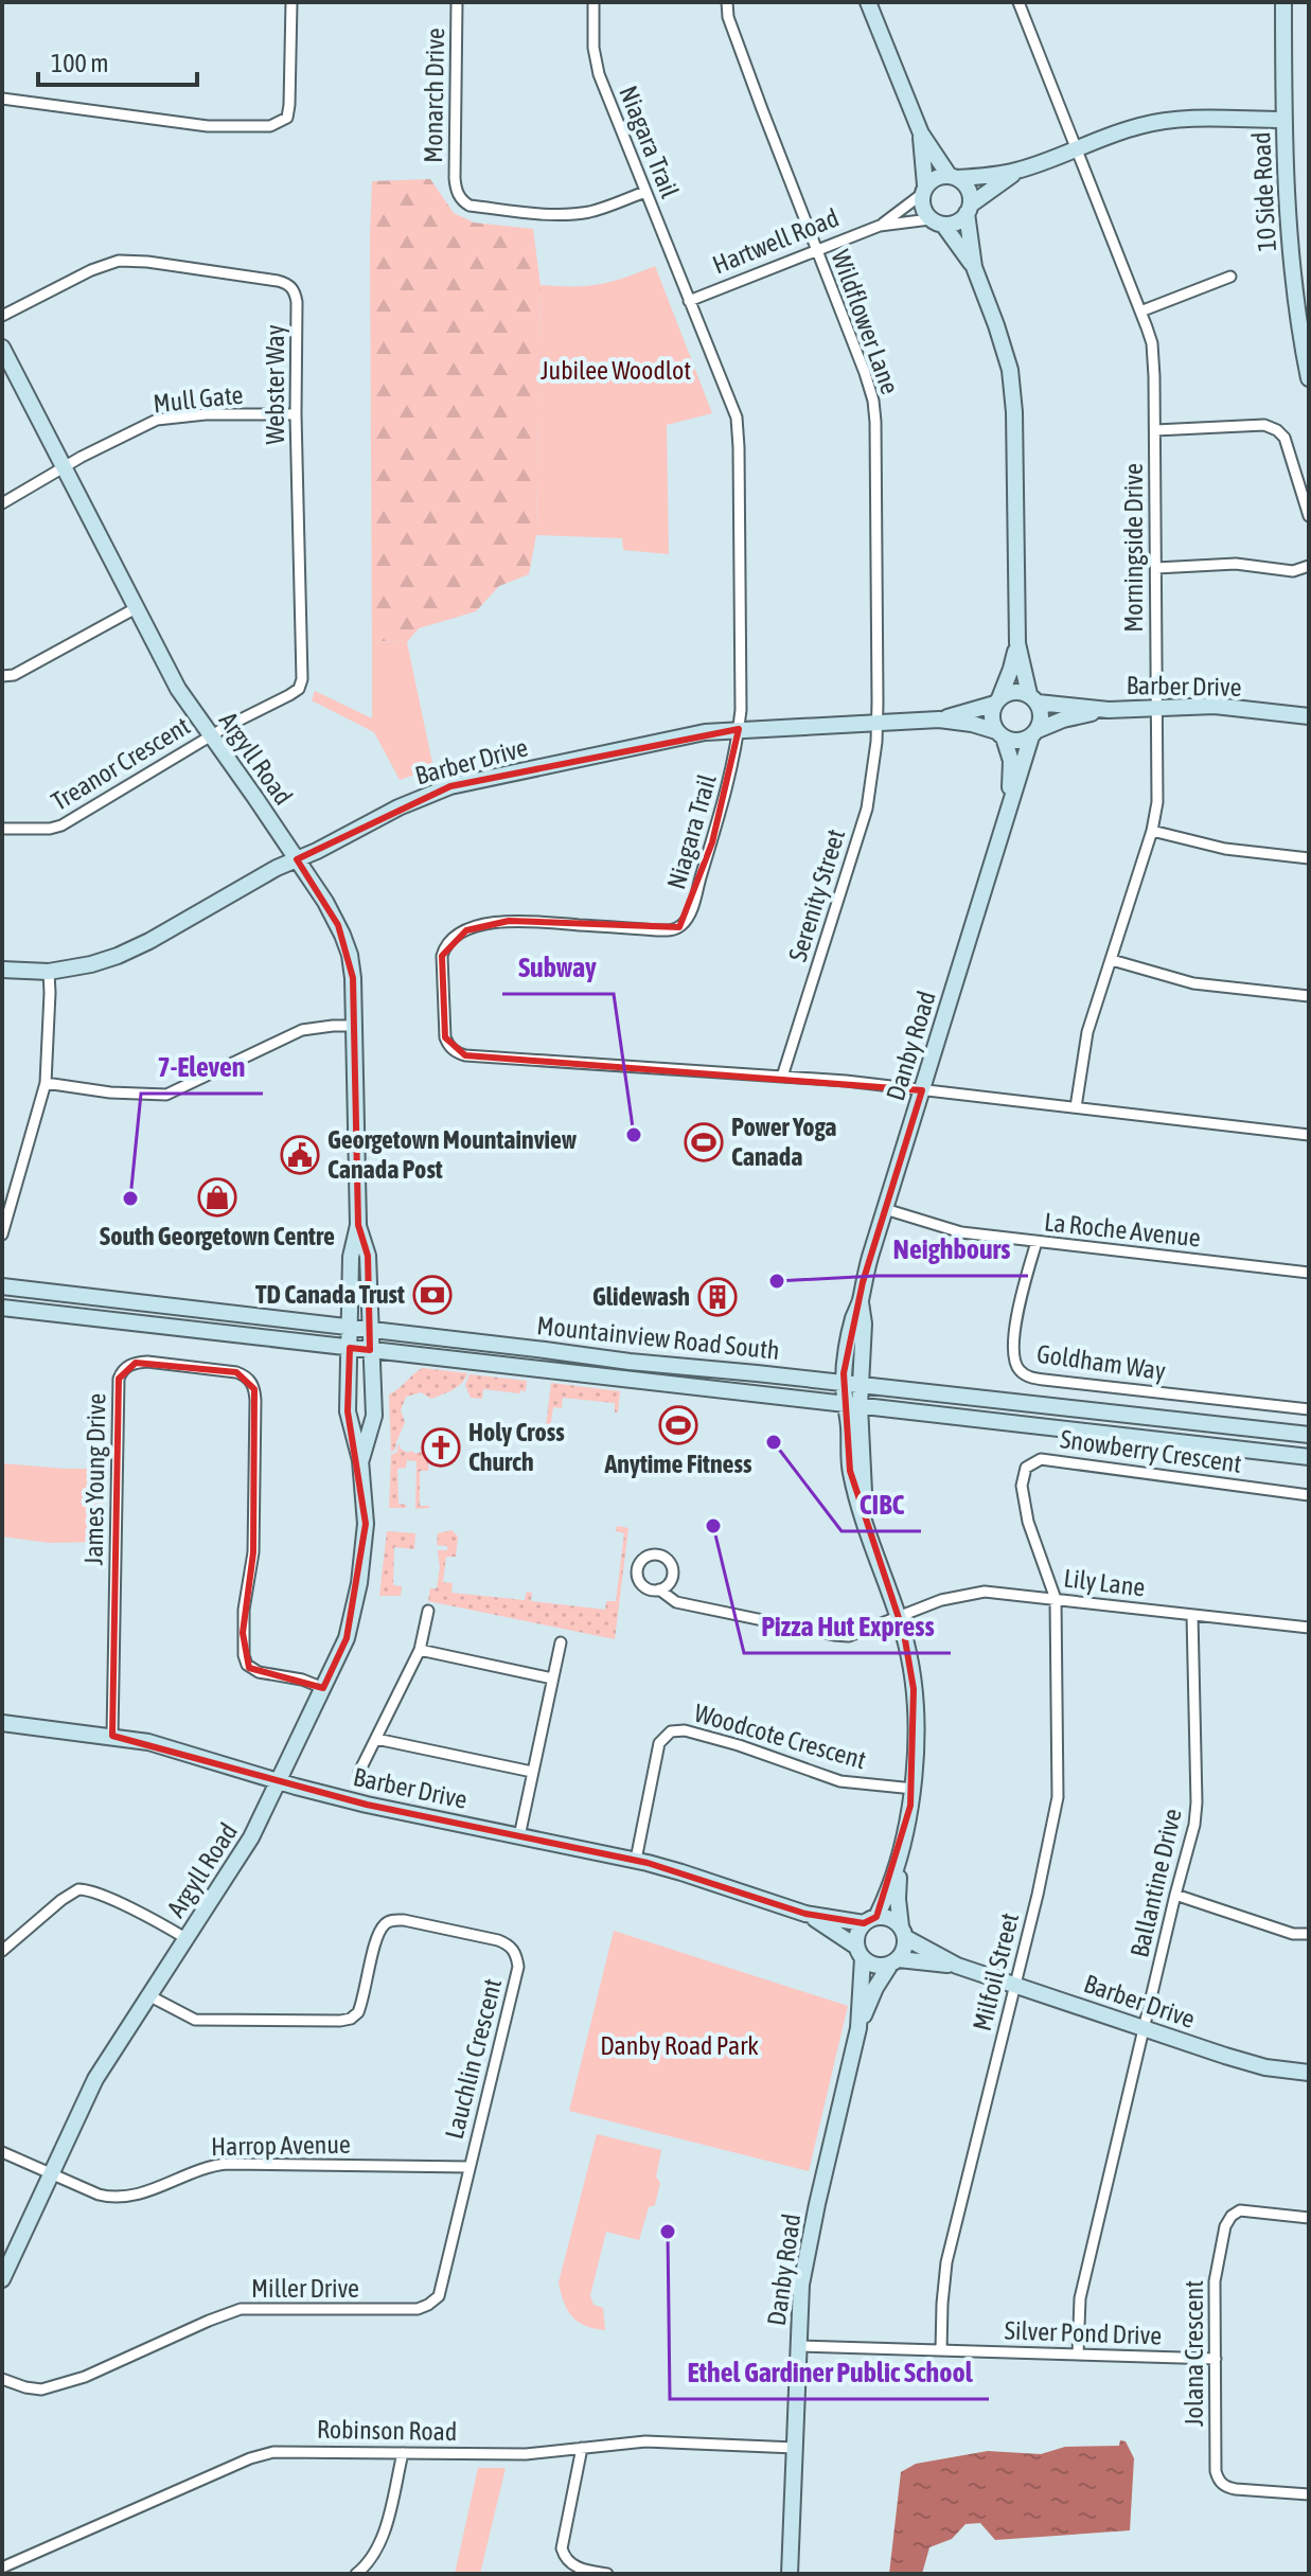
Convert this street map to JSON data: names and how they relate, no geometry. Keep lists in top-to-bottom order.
{
  "streets": {
    "street": [
      "Monarch Drive",
      "Niagara Trail",
      "10 Side Road",
      "Hartwell Road",
      "Wildflower Lane",
      "Webster Way",
      "Mull Gate",
      "Morningside Drive",
      "Barber Drive",
      "Argyll Road",
      "Treanor Crescent",
      "Serenity Street",
      "Danby Road",
      "La Roche Avenue",
      "Mountainview Road South",
      "Goldham Way",
      "Snowberry Crescent",
      "James Young Drive",
      "Lily Lane",
      "Woodcote Crescent",
      "Ballantine Drive",
      "Milfoil Street",
      "Lauchlin Crescent",
      "Harrop Avenue",
      "Miller Drive",
      "Silver Pond Drive",
      "Jolana Crescent",
      "Robinson Road"
    ]
  },
  "crossings": [
    ["Monarch Drive", "Niagara Trail"],
    ["Niagara Trail", "Hartwell Road"],
    ["Niagara Trail", "Barber Drive"],
    ["Niagara Trail", "Serenity Street"],
    ["Niagara Trail", "Danby Road"],
    ["Hartwell Road", "Wildflower Lane"],
    ["Wildflower Lane", "Barber Drive"],
    ["Wildflower Lane", "Serenity Street"],
    ["Webster Way", "Mull Gate"],
    ["Webster Way", "Argyll Road"],
    ["Webster Way", "Treanor Crescent"],
    ["Mull Gate", "Argyll Road"],
    ["Morningside Drive", "Barber Drive"],
    ["Barber Drive", "Argyll Road"],
    ["Barber Drive", "Serenity Street"],
    ["Barber Drive", "Danby Road"],
    ["Barber Drive", "James Young Drive"],
    ["Barber Drive", "Woodcote Crescent"],
    ["Barber Drive", "Ballantine Drive"],
    ["Barber Drive", "Milfoil Street"],
    ["Argyll Road", "Treanor Crescent"],
    ["Argyll Road", "Mountainview Road South"],
    ["Argyll Road", "James Young Drive"],
    ["Argyll Road", "Lauchlin Crescent"],
    ["Argyll Road", "Harrop Avenue"],
    ["Danby Road", "La Roche Avenue"],
    ["Danby Road", "Mountainview Road South"],
    ["Danby Road", "Lily Lane"],
    ["Danby Road", "Woodcote Crescent"],
    ["Danby Road", "Silver Pond Drive"],
    ["Danby Road", "Robinson Road"],
    ["La Roche Avenue", "Goldham Way"],
    ["Snowberry Crescent", "Lily Lane"],
    ["Snowberry Crescent", "Milfoil Street"],
    ["Lily Lane", "Ballantine Drive"],
    ["Lily Lane", "Milfoil Street"],
    ["Ballantine Drive", "Silver Pond Drive"],
    ["Milfoil Street", "Silver Pond Drive"],
    ["Lauchlin Crescent", "Harrop Avenue"],
    ["Lauchlin Crescent", "Miller Drive"],
    ["Harrop Avenue", "Miller Drive"],
    ["Silver Pond Drive", "Jolana Crescent"]
  ],
  "parks": ["Jubilee Woodlot", "Danby Road Park"],
  "places": {
    "other": [
      "Subway",
      "7-Eleven",
      "Neighbours",
      "CIBC",
      "Pizza Hut Express",
      "Ethel Gardiner Public School"
    ],
    "sports": ["Power Yoga Canada", "Anytime Fitness"],
    "public building": ["Georgetown Mountainview Canada Post"],
    "shop": ["South Georgetown Centre"],
    "bank": ["TD Canada Trust"],
    "building": ["Glidewash"],
    "church": ["Holy Cross Church"]
  },
  "scale_bar": "100 m"
}
